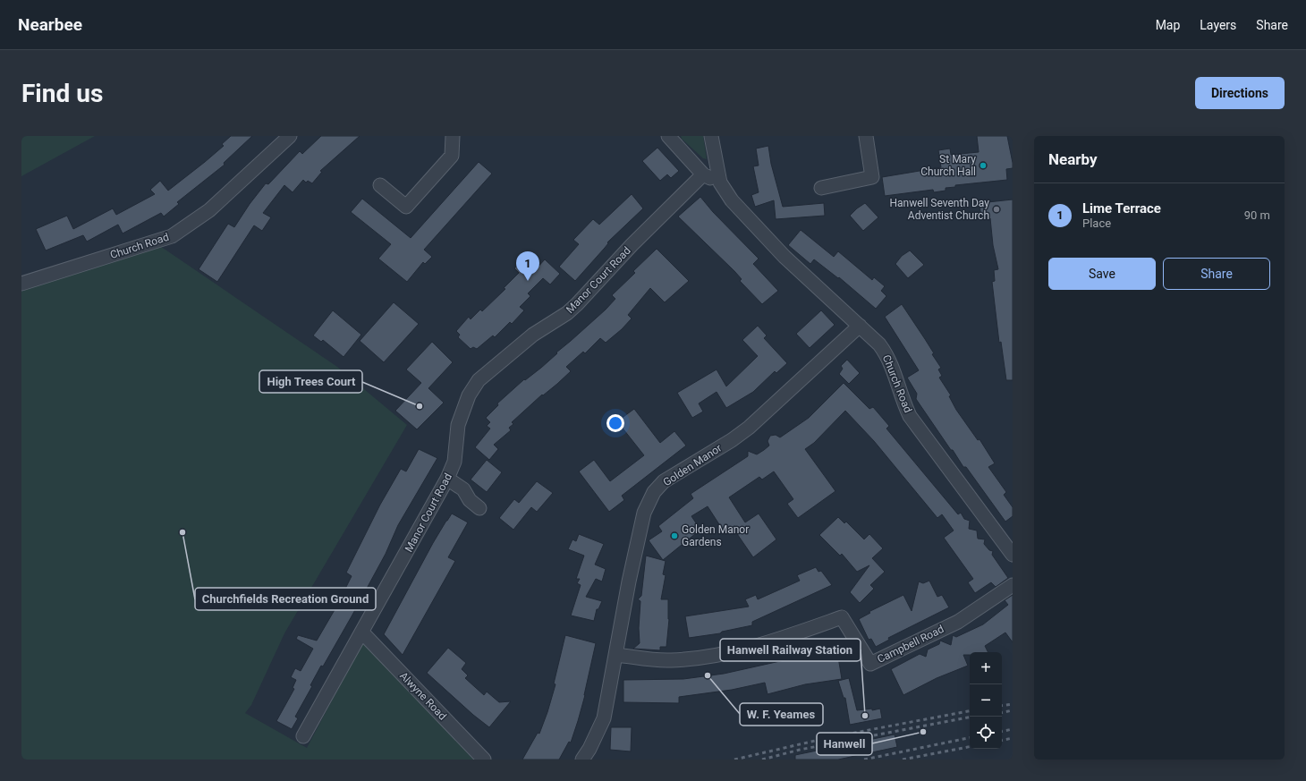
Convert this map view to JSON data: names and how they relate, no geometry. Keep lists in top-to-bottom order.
{
  "streets": {
    "street": [
      "Church Road",
      "Manor Court Road",
      "Golden Manor",
      "Campbell Road",
      "Alwyne Road"
    ]
  },
  "crossings": [
    ["Church Road", "Golden Manor"],
    ["Manor Court Road", "Alwyne Road"],
    ["Golden Manor", "Campbell Road"]
  ],
  "places": [
    "St Mary Church Hall",
    "Hanwell Seventh Day Adventist Church",
    "High Trees Court",
    "Churchfields Recreation Ground",
    "Golden Manor Gardens",
    "W. F. Yeames",
    "Hanwell Railway Station",
    "Hanwell"
  ],
  "page": {
    "header": "Nearbee",
    "nav": ["Map", "Layers", "Share"],
    "buttons": [
      "Directions",
      ["Save", "Share"]
    ],
    "title": "Find us",
    "heading": "Nearby",
    "list": [
      {
        "mark": "1",
        "name": "Lime Terrace",
        "note": "Place",
        "value": "90 m"
      }
    ],
    "pins": "1",
    "map_buttons": ["+", "−"]
  }
}
